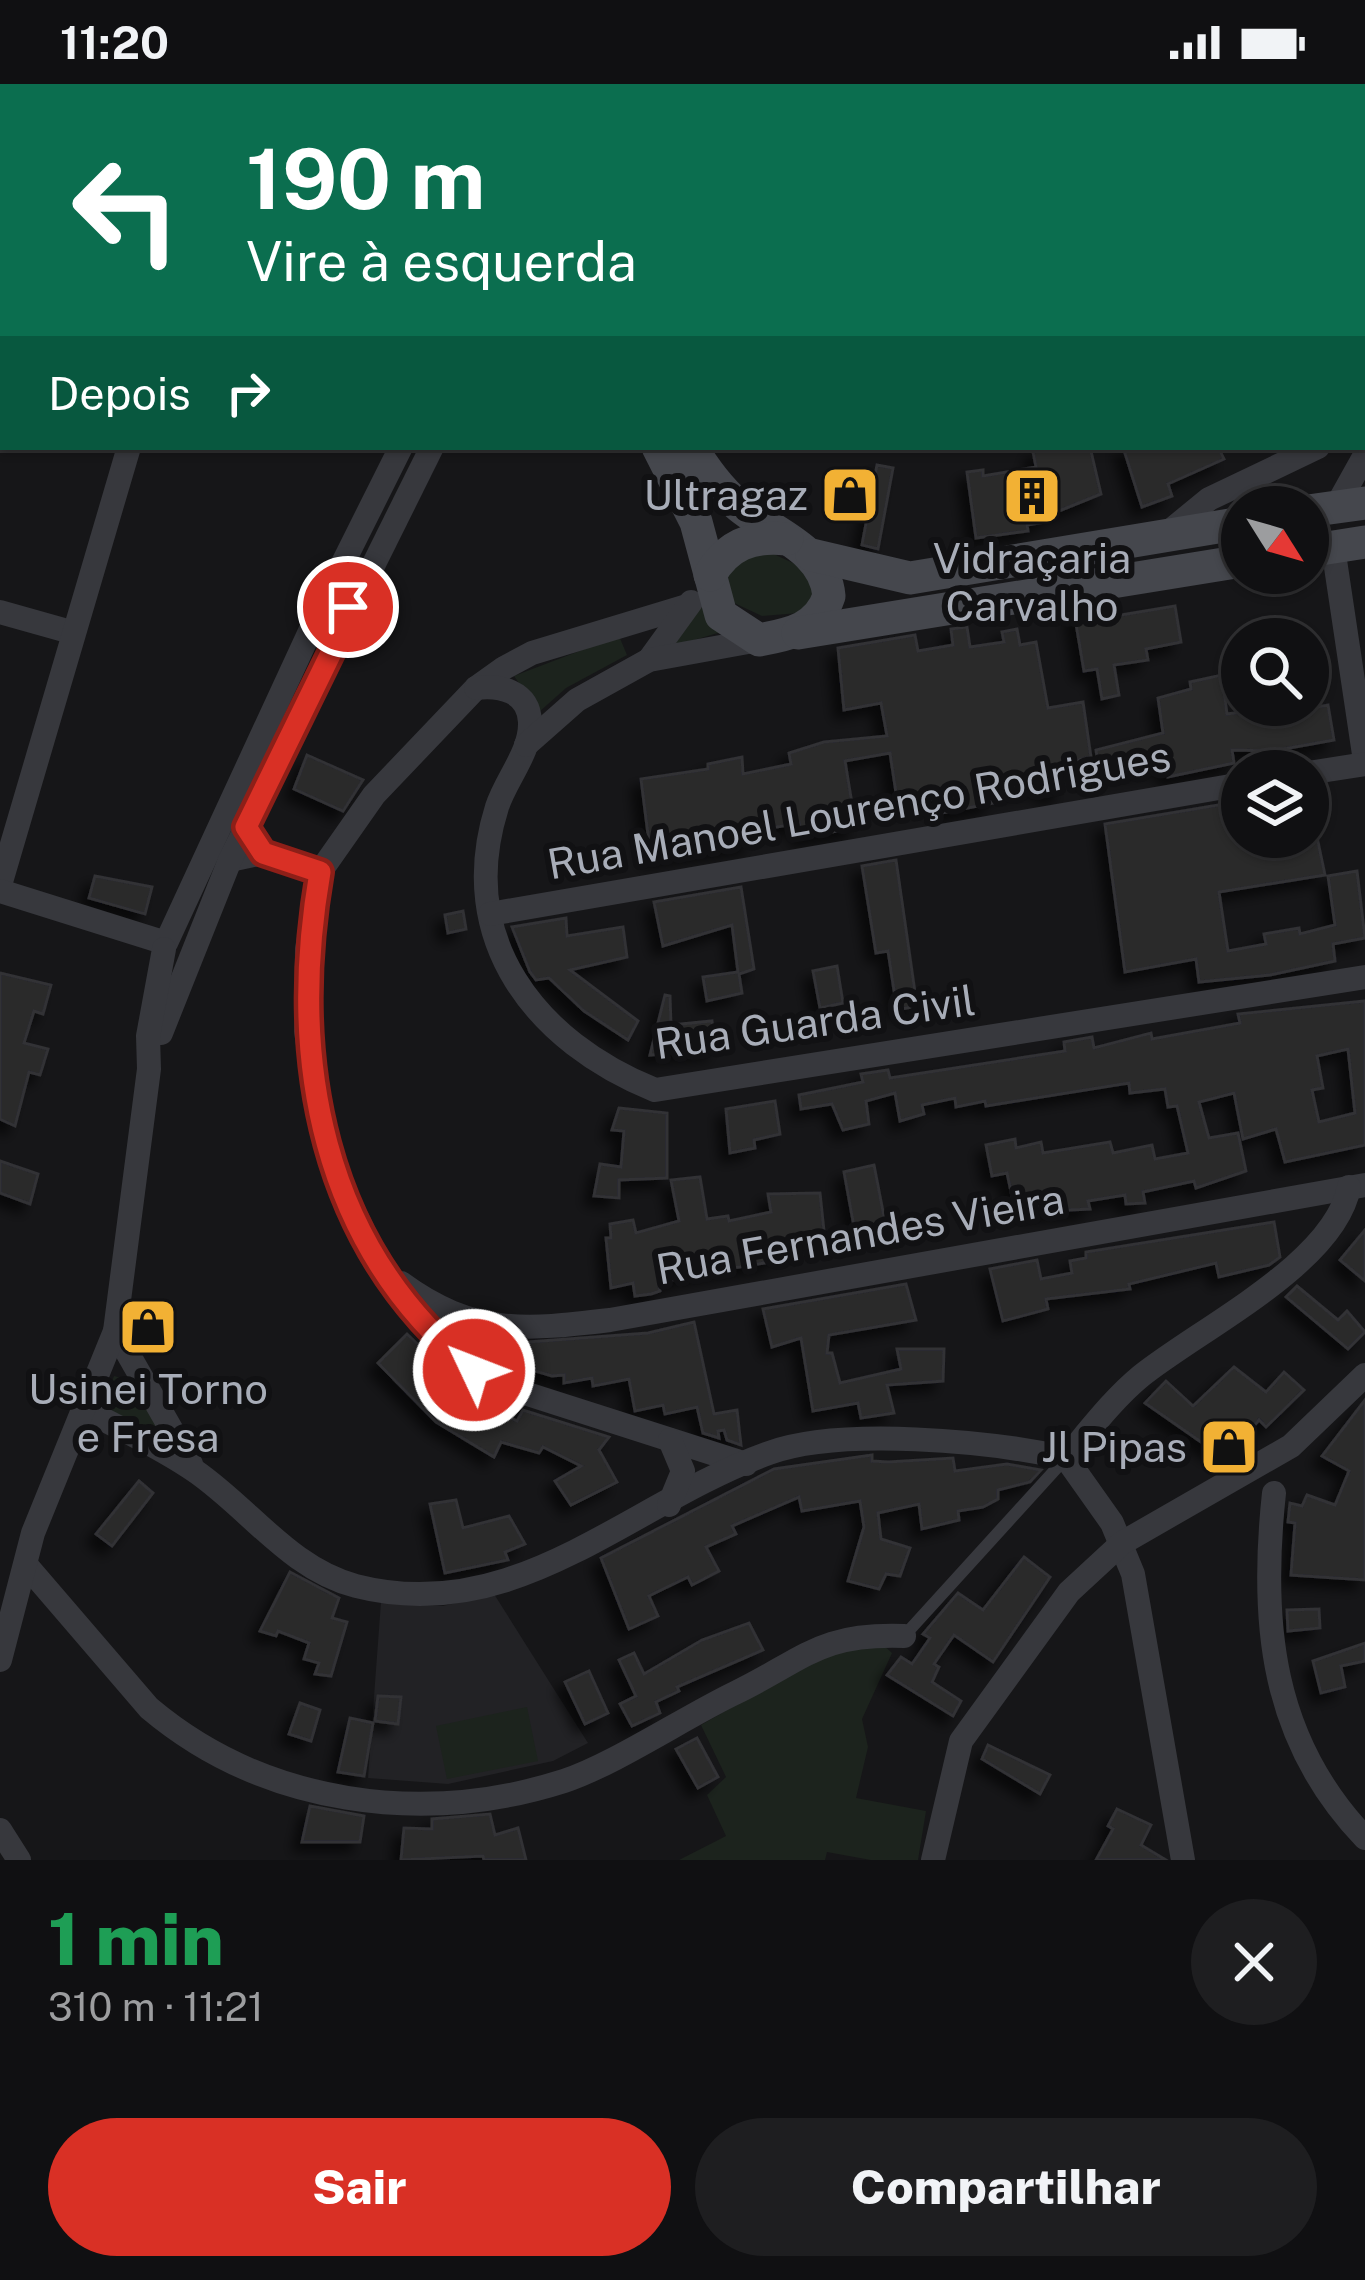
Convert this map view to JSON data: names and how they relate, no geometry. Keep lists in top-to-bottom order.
{
  "streets": {
    "street": ["Rua Manoel Lourenço Rodrigues", "Rua Guarda Civil", "Rua Fernandes Vieira"]
  },
  "crossings": [
    ["Rua Manoel Lourenço Rodrigues", "Rua Guarda Civil"]
  ],
  "places": {
    "shop": ["Ultragaz", "Usinei Torno e Fresa", "Jl Pipas"],
    "building": ["Vidraçaria Carvalho"]
  },
  "north": "bottom right",
  "page": {
    "status": "11:20",
    "turn": ["190 m", "Vire à esquerda"],
    "then": "Depois",
    "heading": ["1 min", "310 m · 11:21"],
    "buttons": ["Sair", "Compartilhar"]
  }
}
